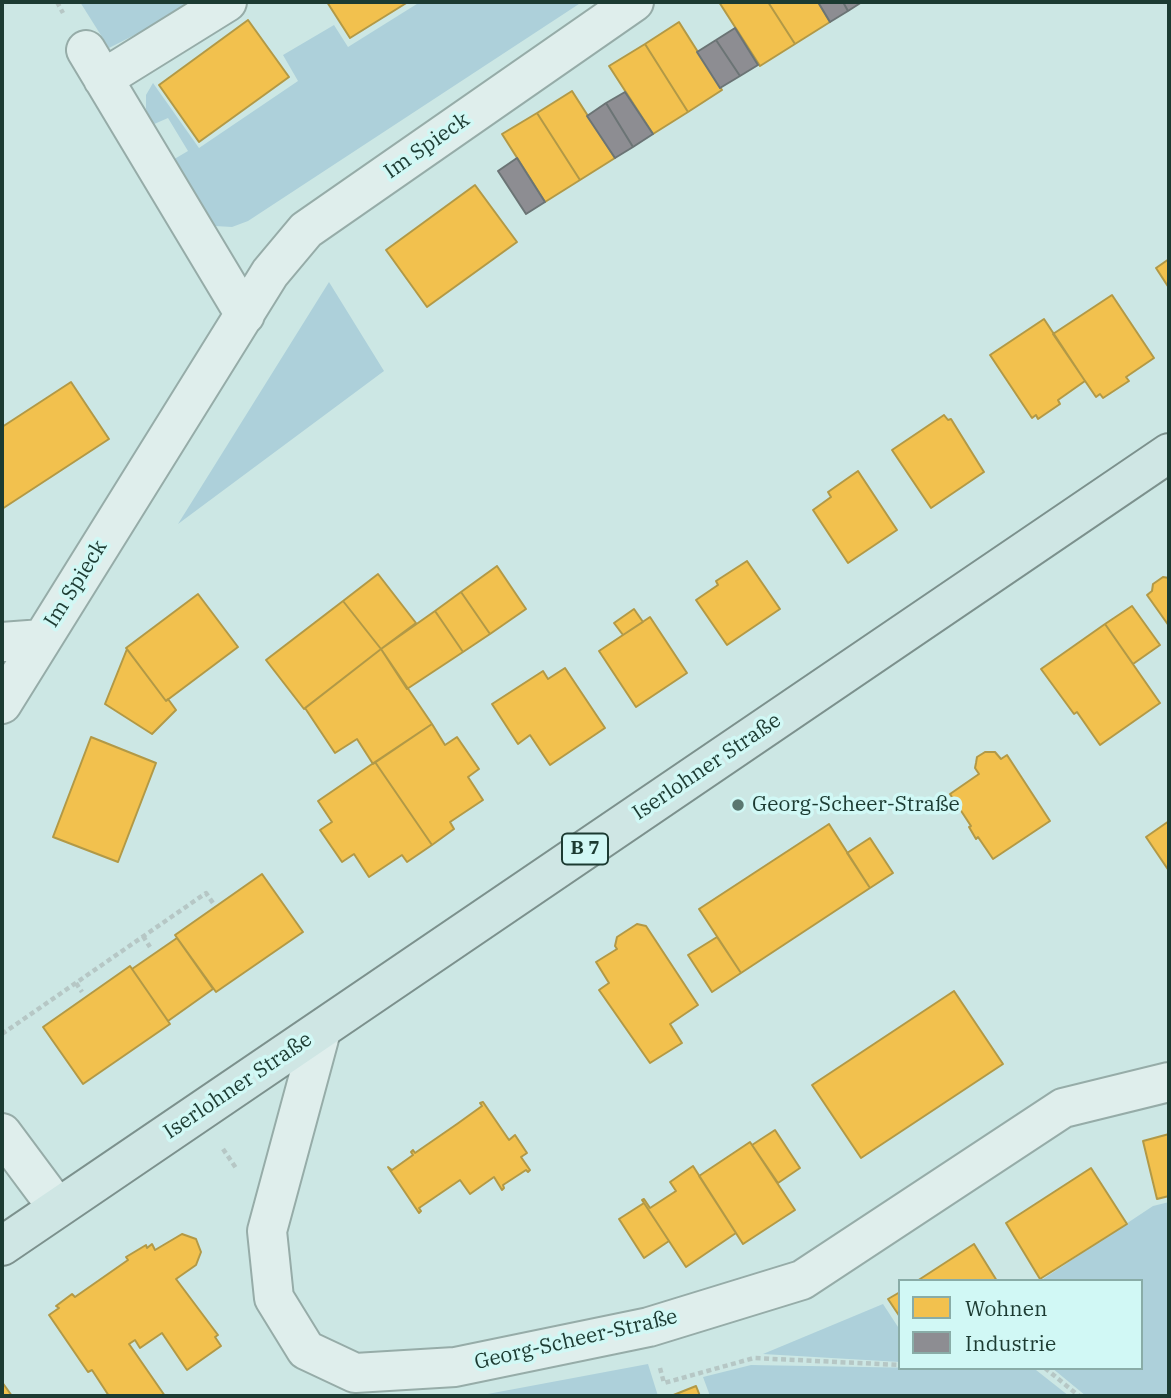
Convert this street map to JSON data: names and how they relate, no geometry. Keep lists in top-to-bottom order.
{
  "streets": {
    "main road": ["Iserlohner Straße", "B 7"],
    "street": ["Im Spieck", "Georg-Scheer-Straße"]
  },
  "crossings": [
    ["Iserlohner Straße", "Georg-Scheer-Straße"]
  ],
  "places": ["Georg-Scheer-Straße"],
  "legend": ["Wohnen", "Industrie"]
}
